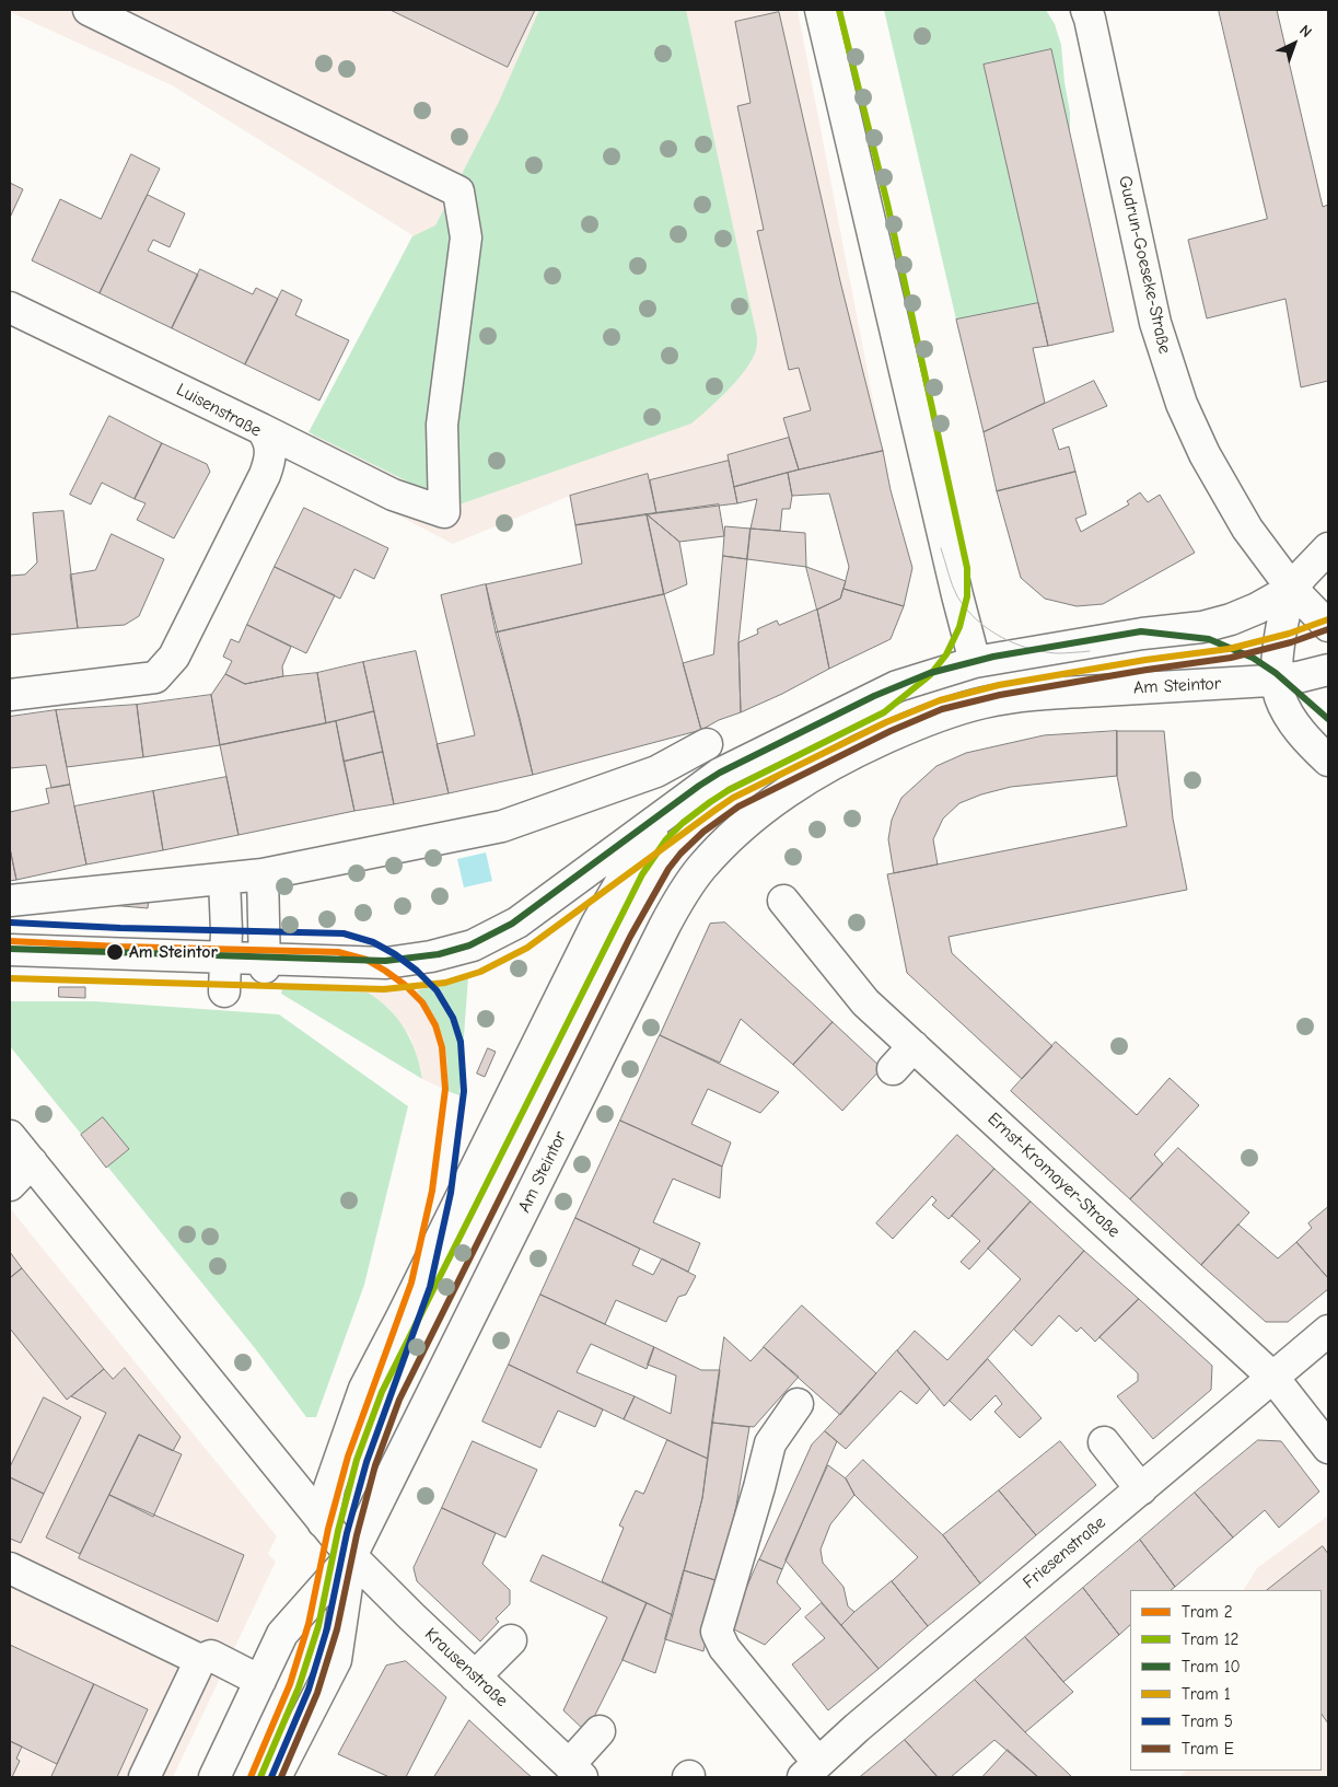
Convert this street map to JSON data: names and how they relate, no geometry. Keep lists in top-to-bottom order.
{
  "streets": {
    "street": [
      "Gudrun-Goeseke-Straße",
      "Luisenstraße",
      "Am Steintor",
      "Ernst-Kromayer-Straße",
      "Friesenstraße",
      "Krausenstraße"
    ]
  },
  "crossings": [
    ["Am Steintor", "Krausenstraße"],
    ["Ernst-Kromayer-Straße", "Friesenstraße"]
  ],
  "places": ["Am Steintor"],
  "lines": [
    "tram line 12",
    "tram line 1",
    "tram line E",
    "tram line 10",
    "tram line 5",
    "tram line 2"
  ],
  "legend": [
    "Tram 2",
    "Tram 12",
    "Tram 10",
    "Tram 1",
    "Tram 5",
    "Tram E"
  ],
  "north": "top right"
}
